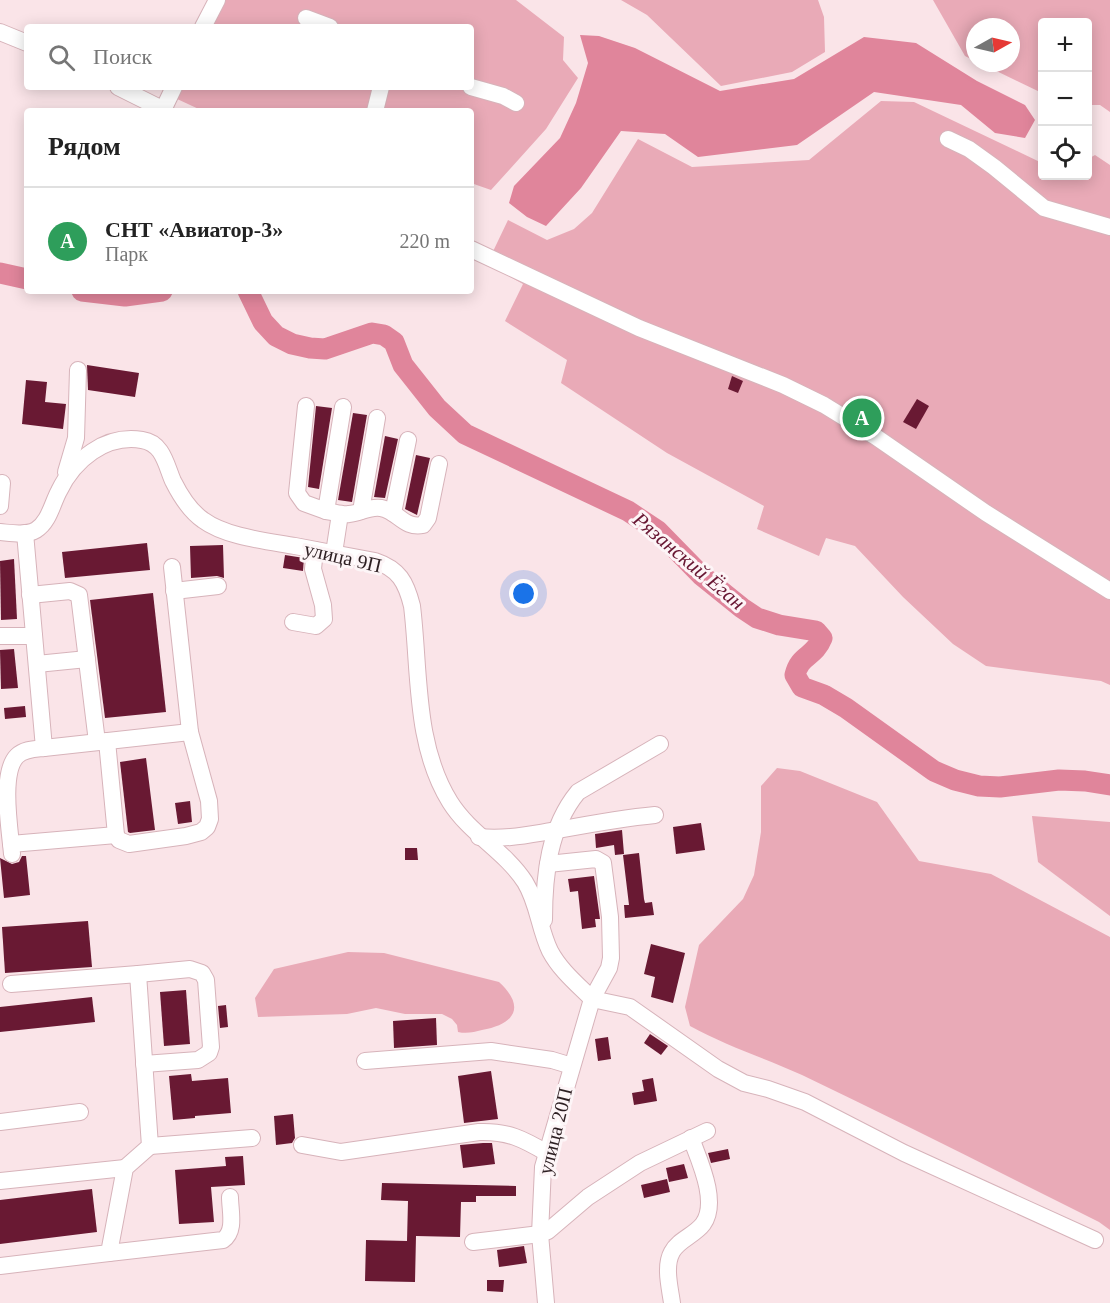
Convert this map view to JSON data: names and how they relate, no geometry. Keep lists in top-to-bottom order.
{
  "streets": {
    "street": ["улица 9П", "улица 20П"]
  },
  "crossings": [
    ["улица 9П", "улица 20П"]
  ],
  "water": ["Рязанский Ёган"],
  "north": "right",
  "page": {
    "map_buttons": ["+", "−"],
    "search": "Поиск",
    "heading": "Рядом",
    "list": [
      {
        "mark": "A",
        "name": "СНТ «Авиатор-3»",
        "note": "Парк",
        "value": "220 m"
      }
    ],
    "pins": "A"
  }
}
